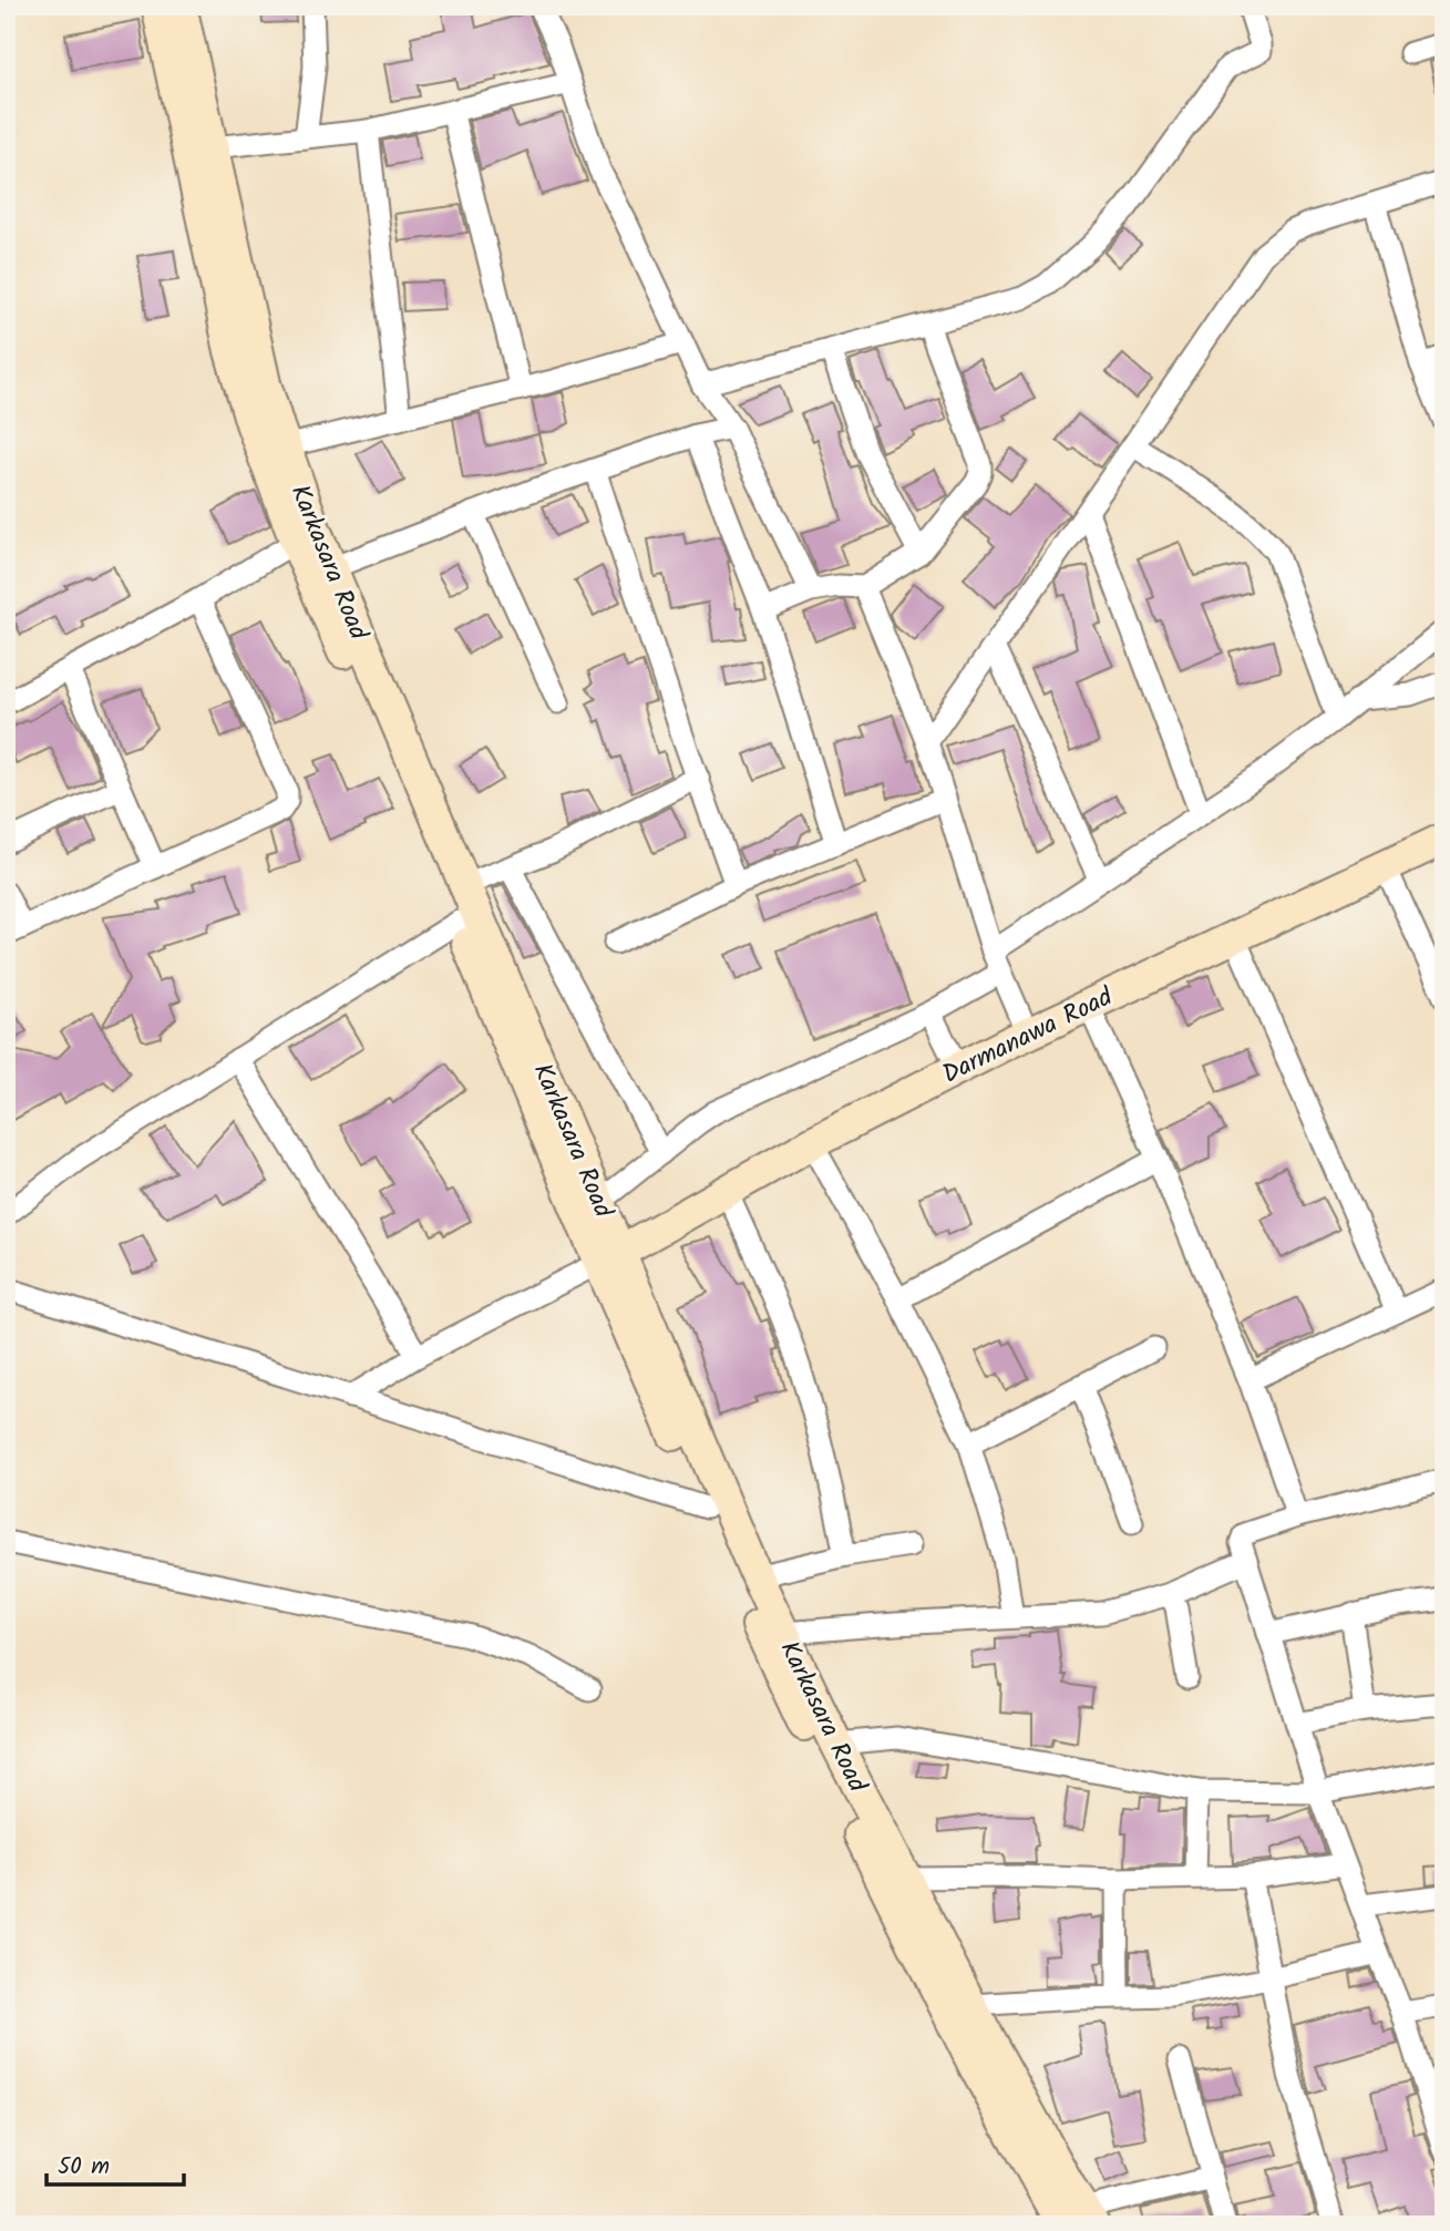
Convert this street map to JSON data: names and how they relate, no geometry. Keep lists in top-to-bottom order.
{
  "streets": {
    "main road": ["Karkasara Road", "Darmanawa Road"]
  },
  "crossings": [
    ["Karkasara Road", "Darmanawa Road"]
  ],
  "scale_bar": "50 m"
}
